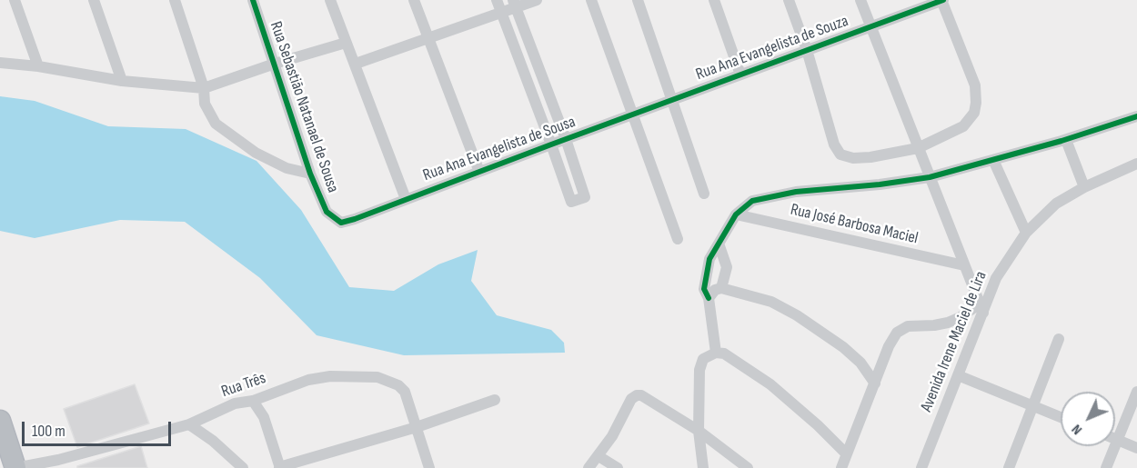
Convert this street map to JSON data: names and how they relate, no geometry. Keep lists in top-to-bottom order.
{
  "streets": {
    "street": [
      "Rua Ana Evangelista de Souza",
      "Rua Sebastião Natanael de Sousa",
      "Rua Ana Evangelista de Sousa",
      "Rua José Barbosa Maciel",
      "Avenida Irene Maciel de Lira",
      "Rua Três"
    ]
  },
  "crossings": [
    ["Rua Ana Evangelista de Souza", "Rua Ana Evangelista de Sousa"],
    ["Rua Sebastião Natanael de Sousa", "Rua Ana Evangelista de Sousa"]
  ],
  "scale_bar": "100 m",
  "north": "bottom left"
}
